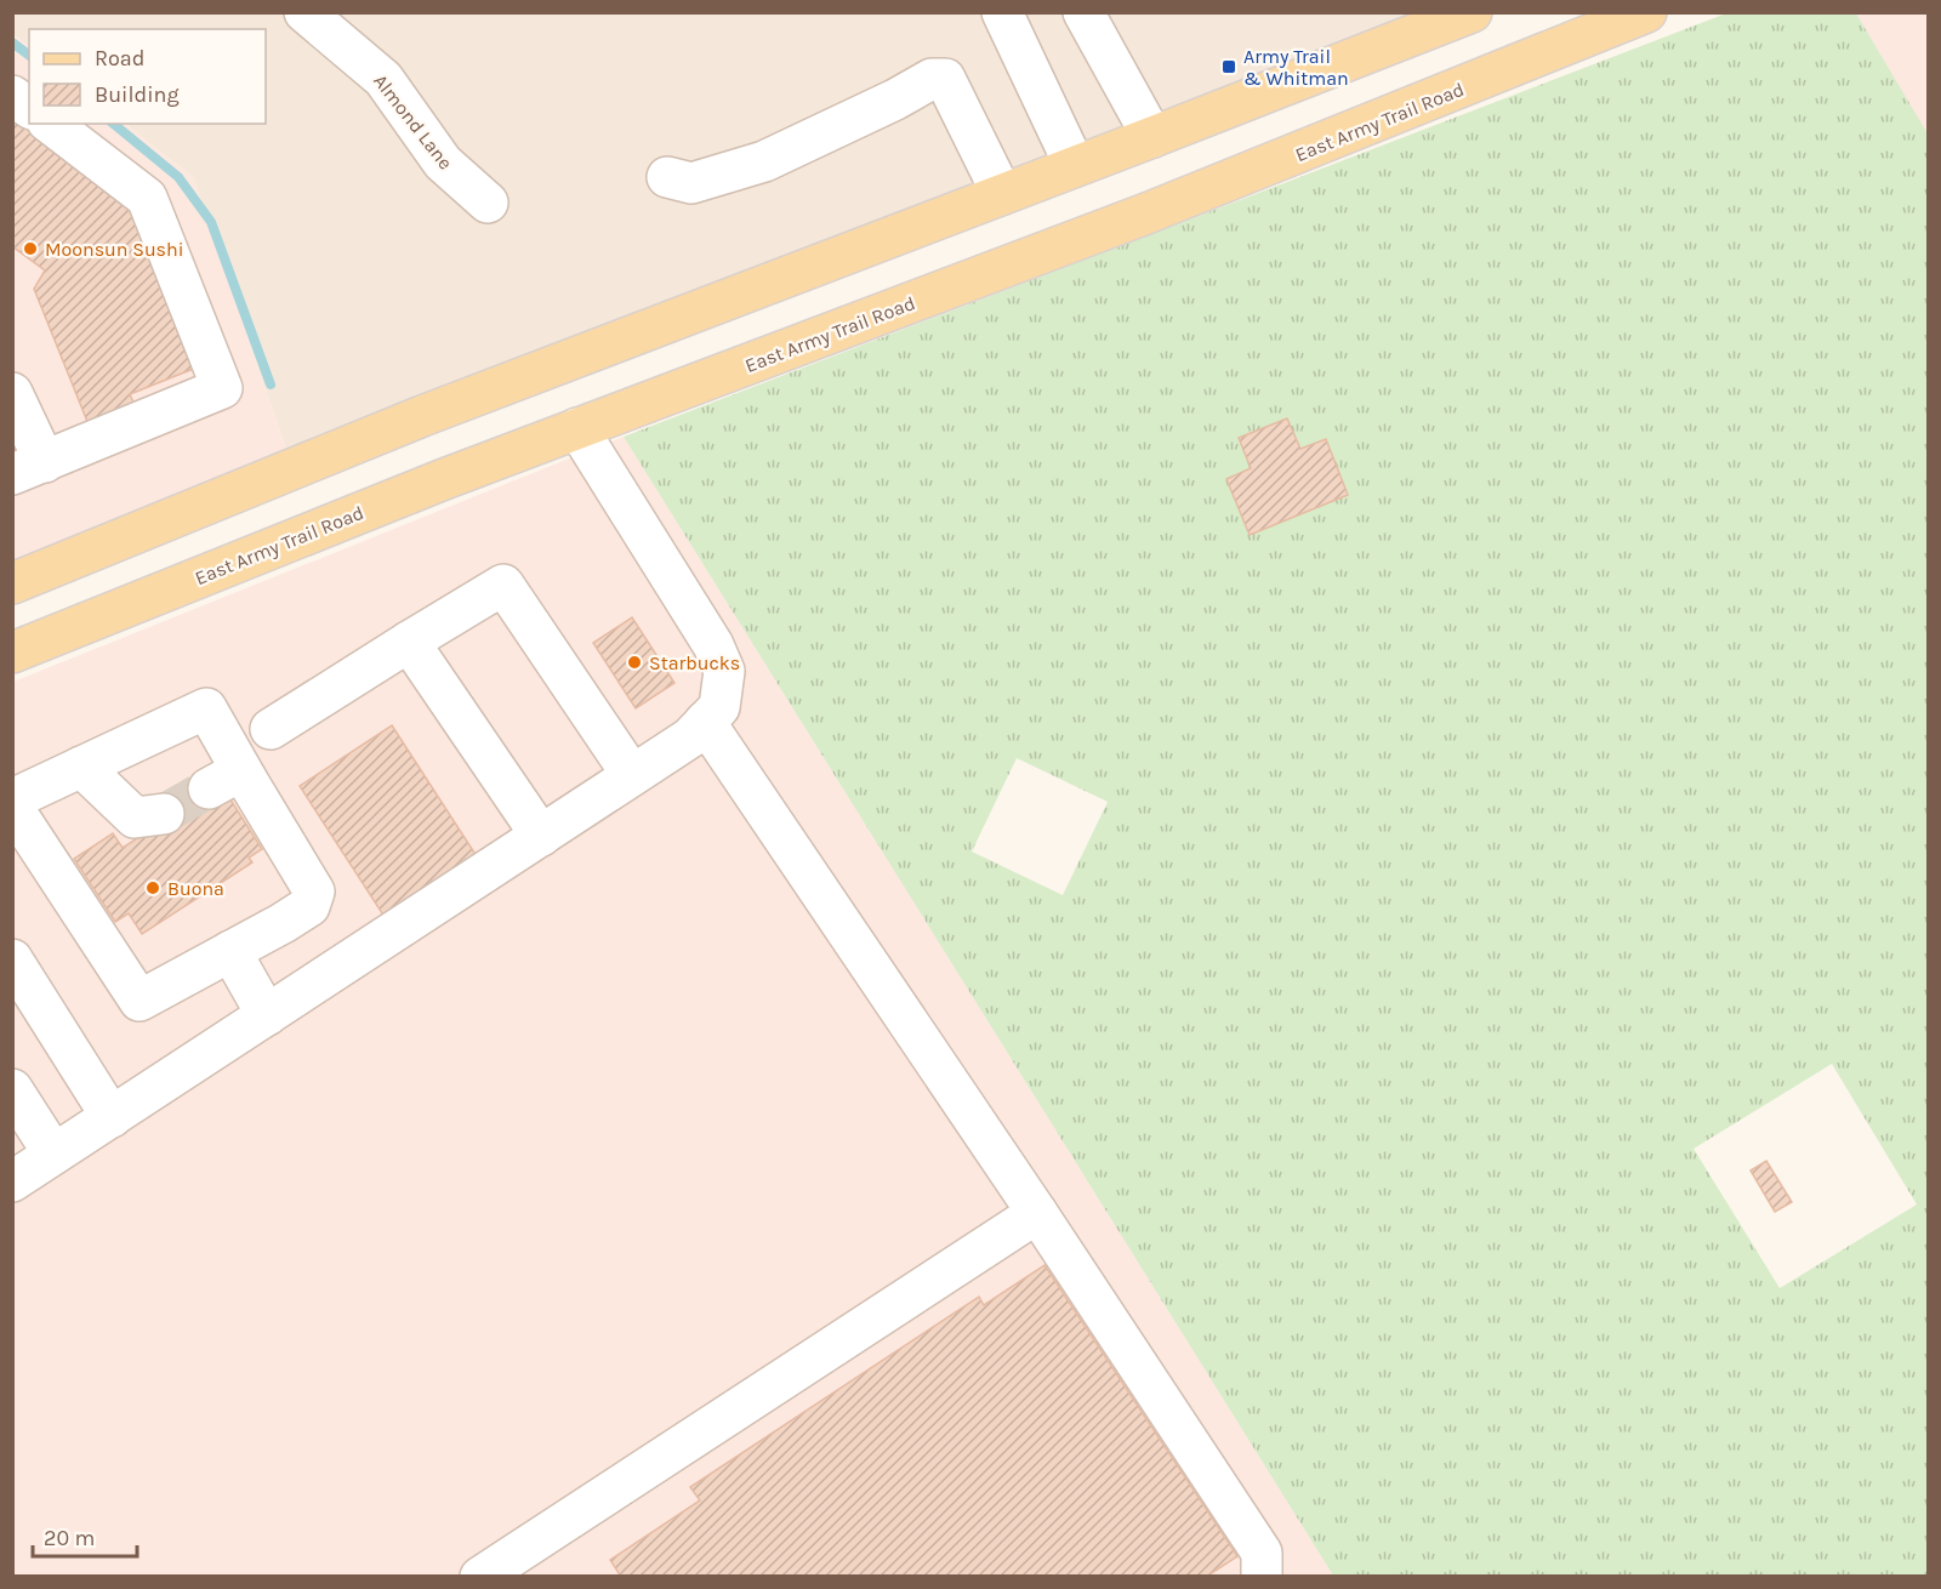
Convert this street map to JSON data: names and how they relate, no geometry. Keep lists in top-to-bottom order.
{
  "streets": {
    "main road": ["East Army Trail Road"],
    "street": ["Almond Lane"]
  },
  "places": {
    "transit": ["Army Trail & Whitman"],
    "other": ["Moonsun Sushi", "Starbucks", "Buona"]
  },
  "legend": ["Road", "Building"],
  "scale_bar": "20 m"
}
